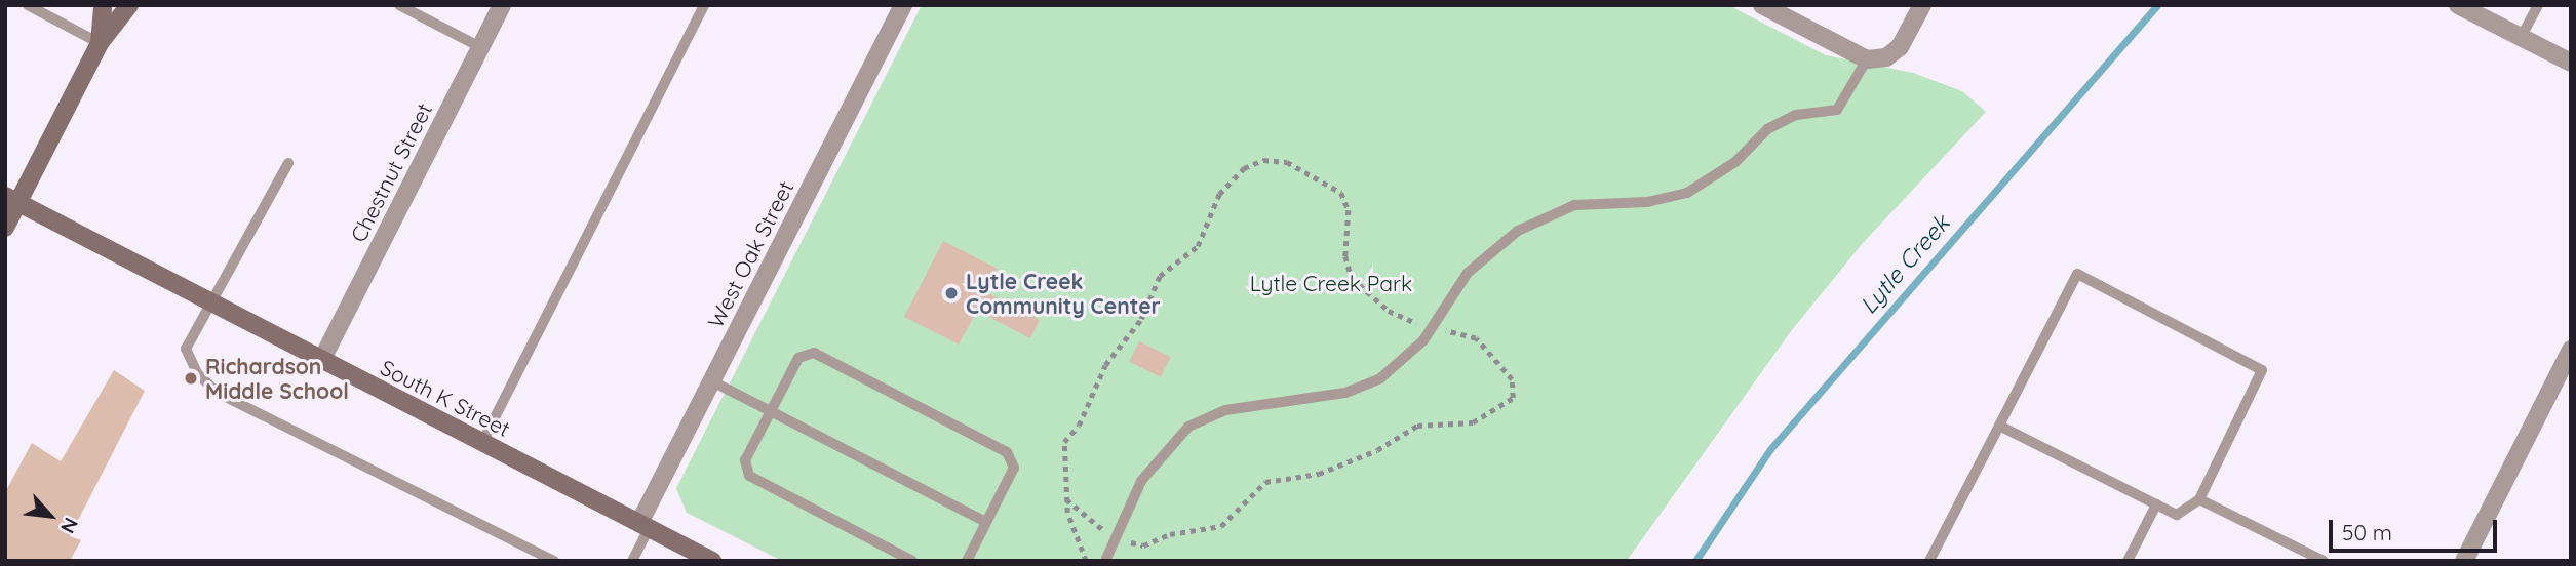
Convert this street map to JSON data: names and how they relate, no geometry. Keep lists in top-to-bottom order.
{
  "streets": {
    "street": ["Chestnut Street", "West Oak Street", "South K Street"]
  },
  "crossings": [
    ["Chestnut Street", "South K Street"],
    ["West Oak Street", "South K Street"]
  ],
  "water": ["Lytle Creek"],
  "parks": ["Lytle Creek Park"],
  "places": ["Lytle Creek Community Center", "Richardson Middle School"],
  "scale_bar": "50 m",
  "north": "bottom right"
}
